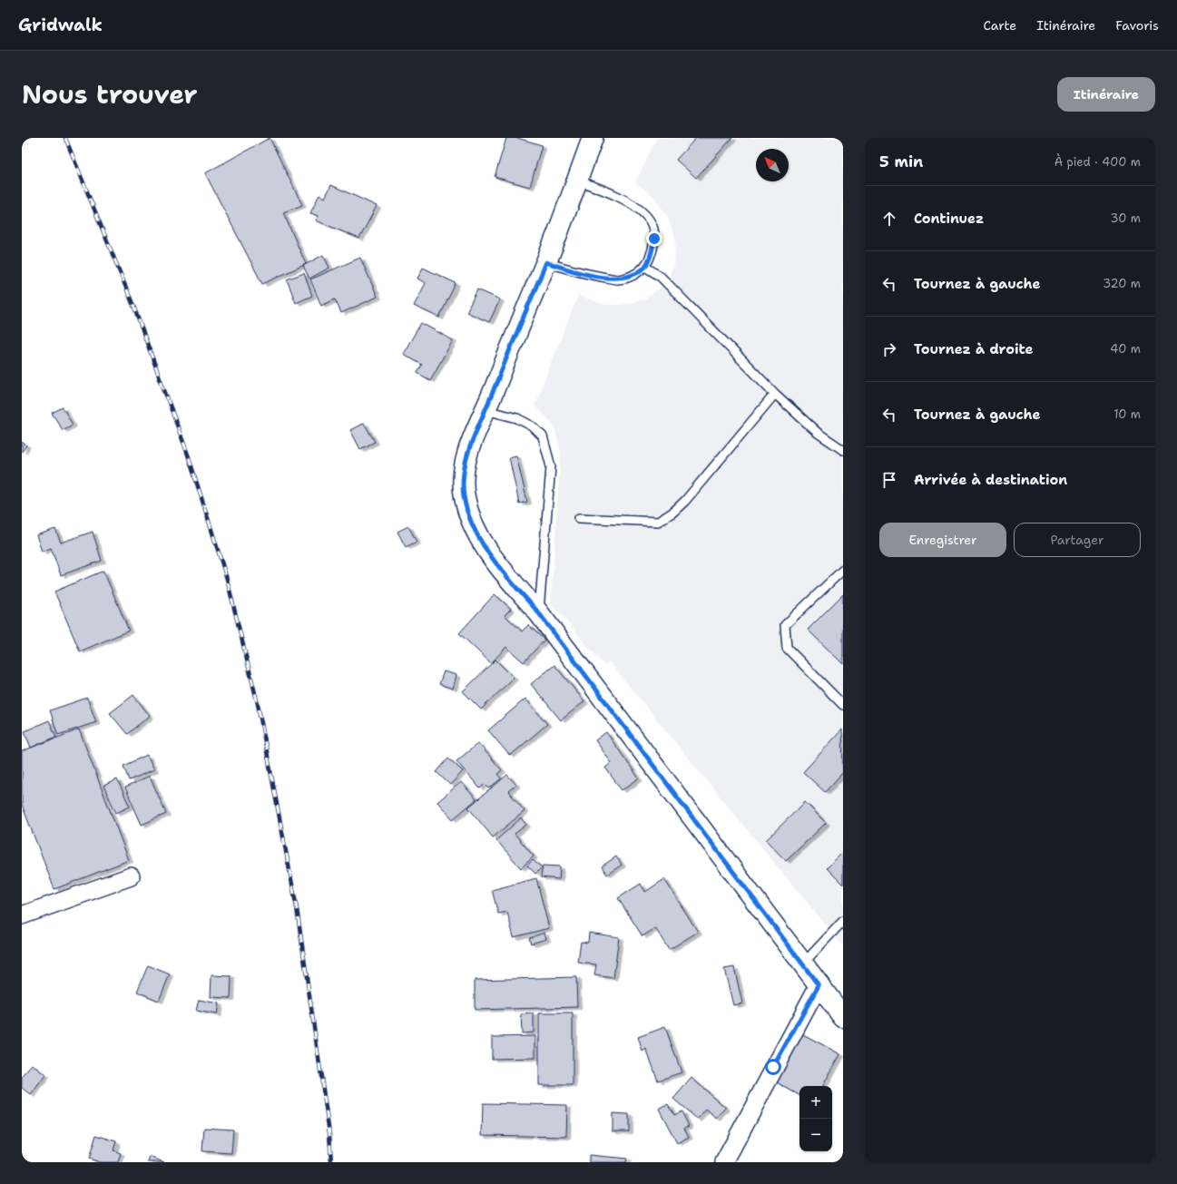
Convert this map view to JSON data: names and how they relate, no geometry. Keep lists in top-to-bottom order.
{
  "north": "top left",
  "page": {
    "header": "Gridwalk",
    "nav": ["Carte", "Itinéraire", "Favoris"],
    "title": "Nous trouver",
    "buttons": [
      "Itinéraire",
      ["Enregistrer", "Partager"]
    ],
    "heading": ["5 min", "À pied · 400 m"],
    "list": [
      ["Continuez", "30 m"],
      ["Tournez à gauche", "320 m"],
      ["Tournez à droite", "40 m"],
      ["Tournez à gauche", "10 m"],
      "Arrivée à destination"
    ],
    "map_buttons": ["+", "−"]
  }
}
